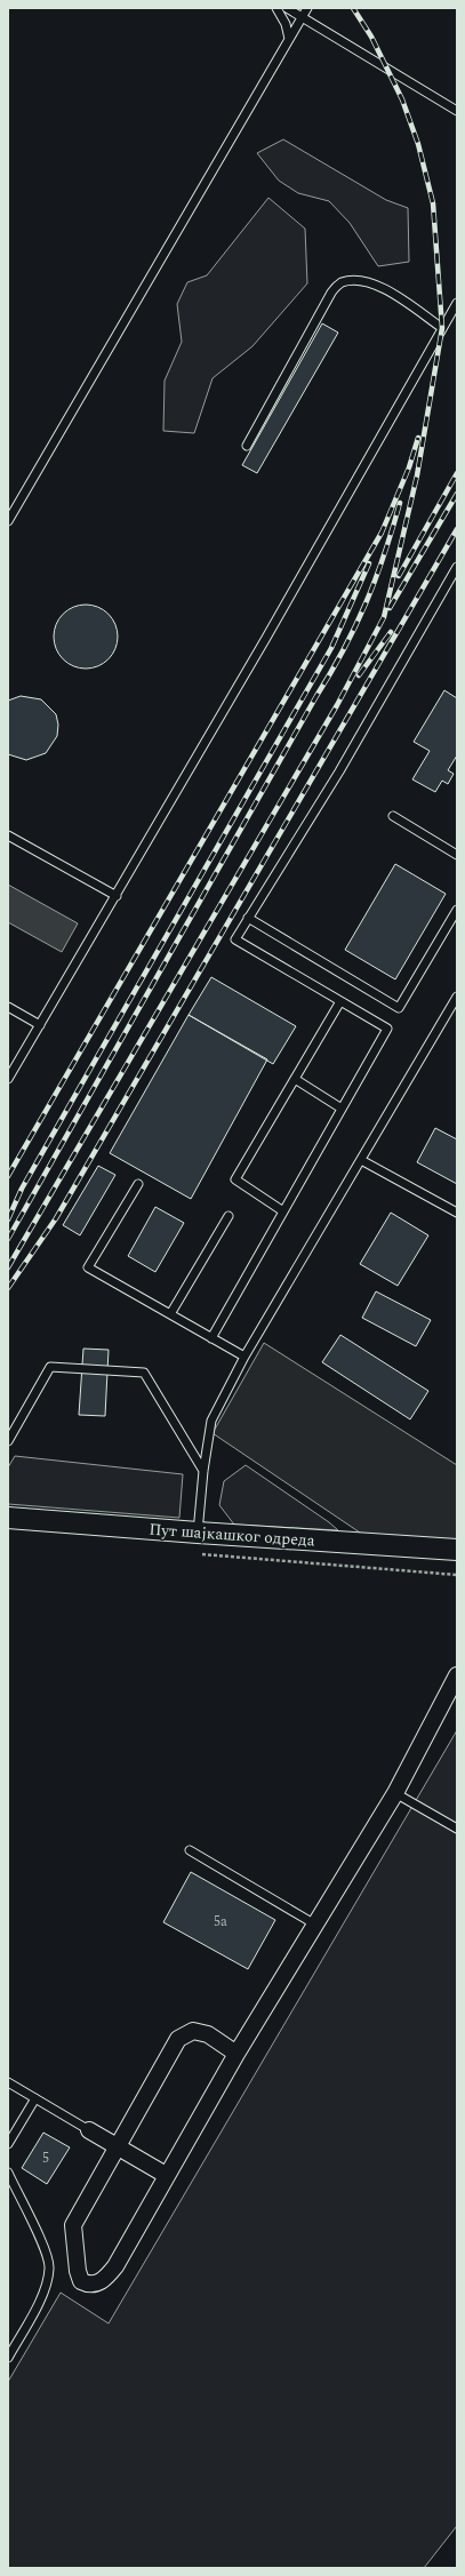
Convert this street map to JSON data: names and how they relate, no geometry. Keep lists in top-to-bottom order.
{
  "streets": {
    "street": ["Пут шајкашког одреда"]
  },
  "house_numbers": ["5a", "5"]
}
